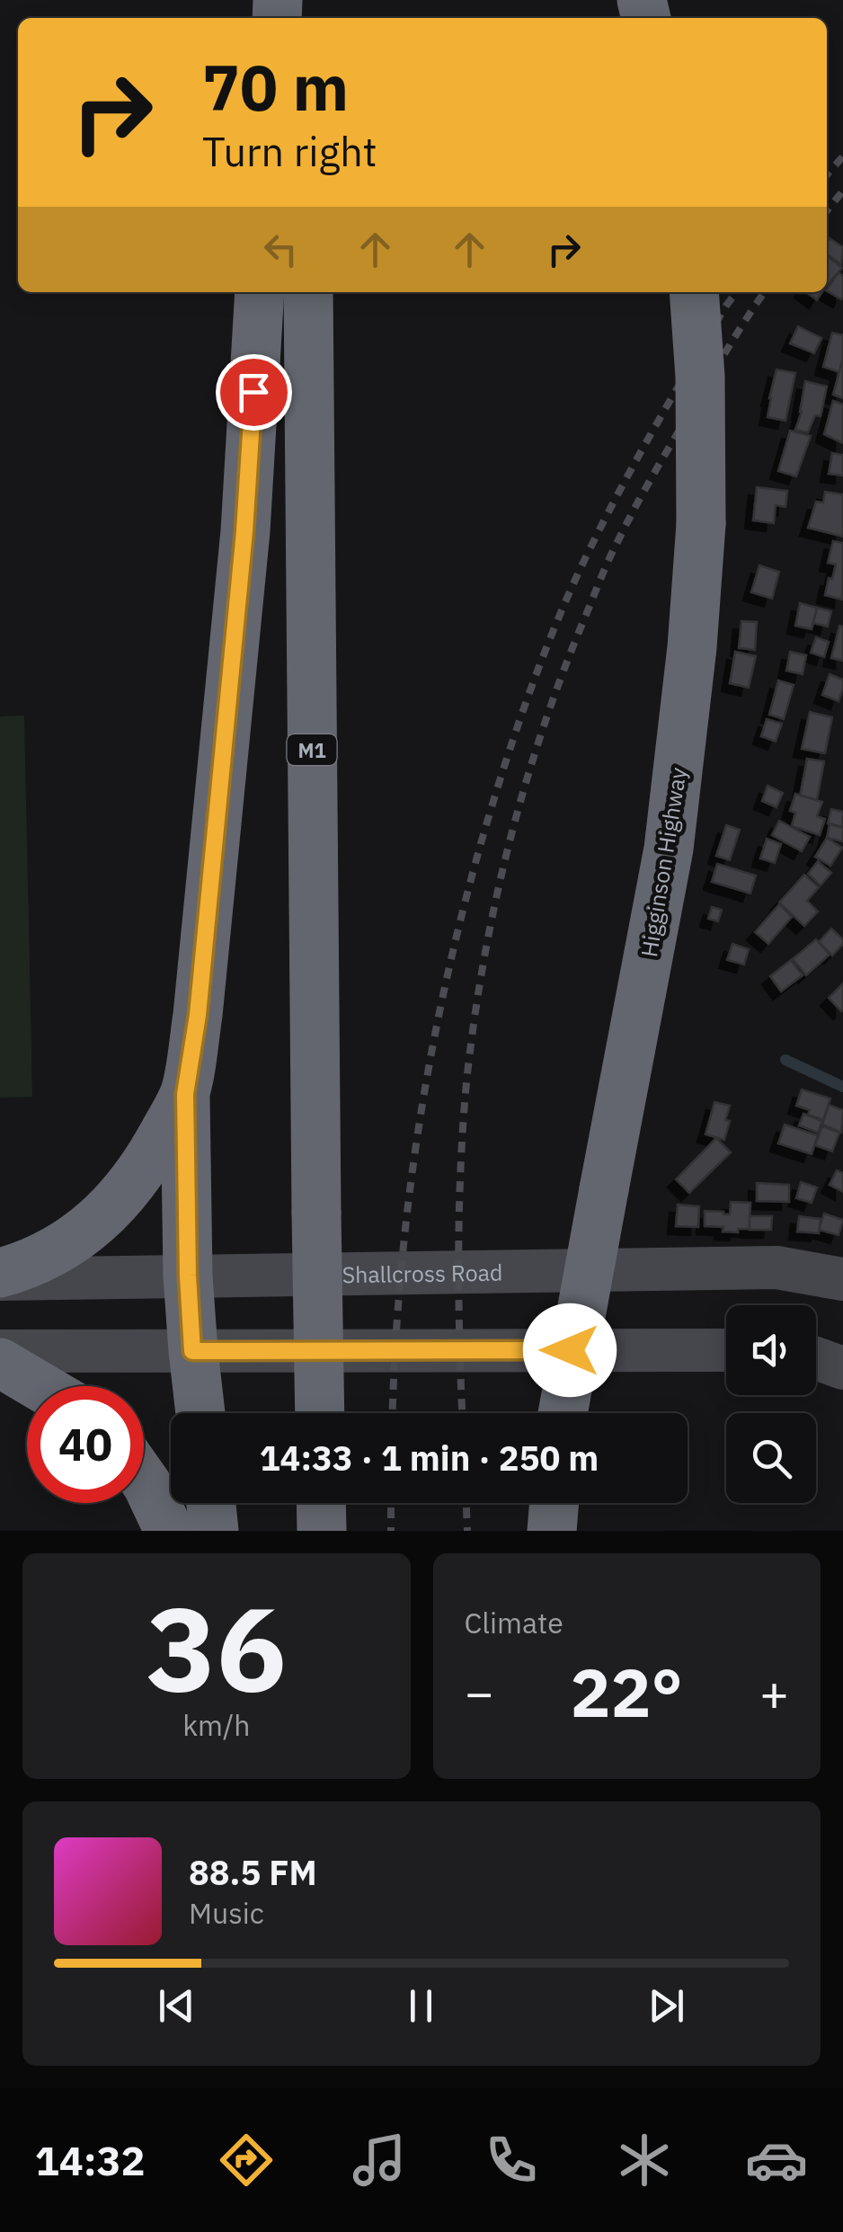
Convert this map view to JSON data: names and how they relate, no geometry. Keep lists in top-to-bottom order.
{
  "streets": {
    "highway": ["M1", "Higginson Highway"],
    "street": ["Shallcross Road"]
  },
  "page": {
    "turn": ["70 m", "Turn right"],
    "limit": "40",
    "trip": "14:33 · 1 min · 250 m",
    "tile": [
      ["36", "km/h"],
      "Climate"
    ],
    "heat": ["−", "22°", "+"],
    "song": ["88.5 FM", "Music"],
    "tabs": "14:32"
  }
}
